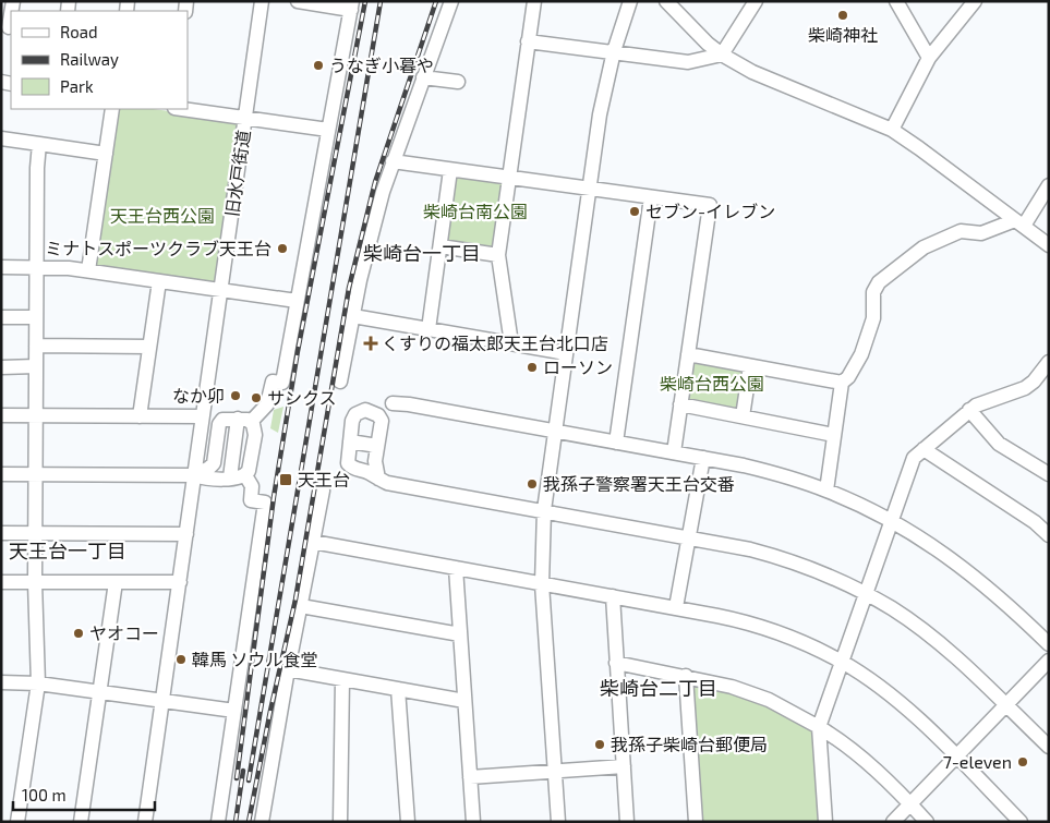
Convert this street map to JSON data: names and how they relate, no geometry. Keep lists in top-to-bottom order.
{
  "streets": {
    "street": ["旧水戸街道"]
  },
  "districts": ["柴崎台一丁目", "天王台一丁目", "柴崎台二丁目"],
  "parks": ["柴崎台南公園", "天王台西公園", "柴崎台西公園"],
  "places": {
    "other": [
      "柴崎神社",
      "うなぎ小暮や",
      "セブン-イレブン",
      "ミナトスポーツクラブ天王台",
      "ローソン",
      "なか卯",
      "サンクス",
      "我孫子警察署天王台交番",
      "ヤオコー",
      "韓馬 ソウル食堂",
      "我孫子柴崎台郵便局",
      "7-eleven"
    ],
    "health": ["くすりの福太郎天王台北口店"],
    "transit": ["天王台"]
  },
  "legend": ["Road", "Railway", "Park"],
  "scale_bar": "100 m"
}
